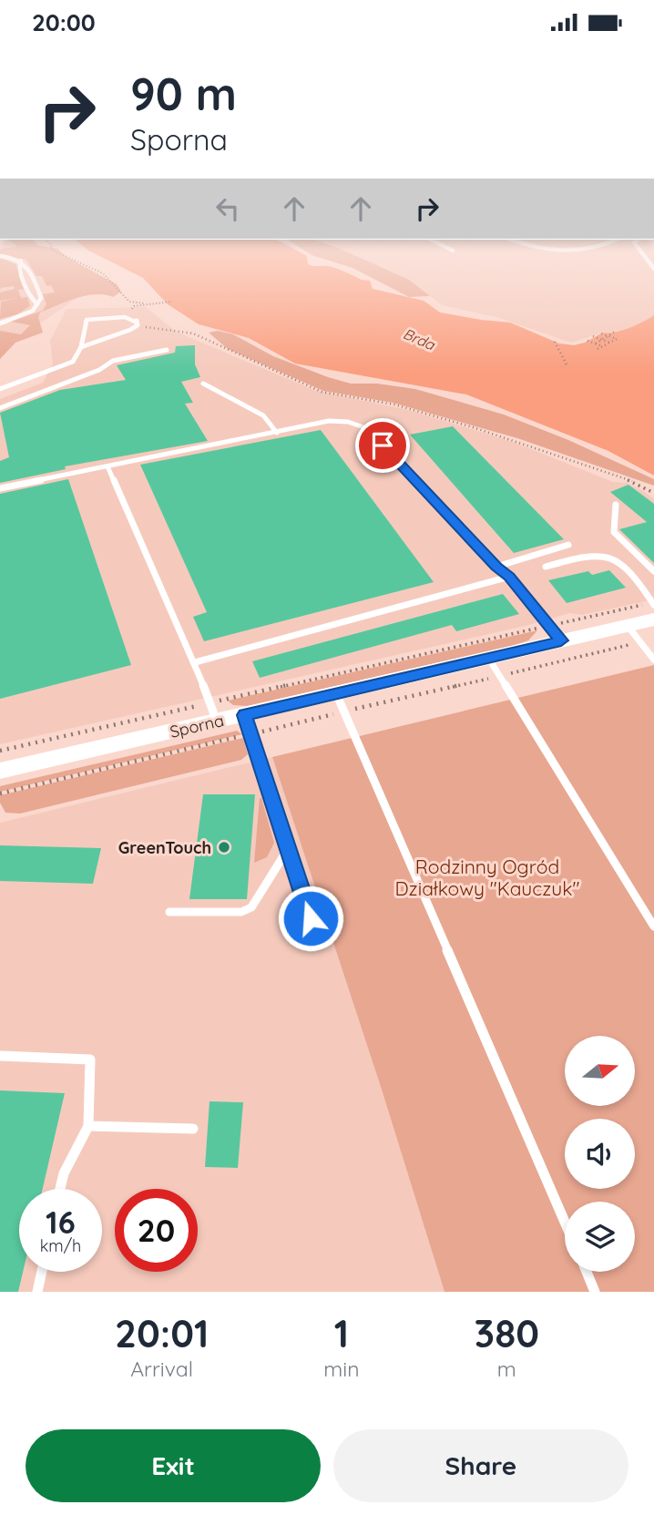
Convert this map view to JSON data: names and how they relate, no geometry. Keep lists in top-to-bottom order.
{
  "streets": {
    "street": ["Sporna"]
  },
  "water": ["Brda"],
  "parks": ["Rodzinny Ogród Działkowy \"Kauczuk\""],
  "places": ["GreenTouch"],
  "north": "right",
  "page": {
    "status": "20:00",
    "turn": ["90 m", "Sporna"],
    "speed": "16 km/h",
    "limit": "20",
    "eta": [
      "20:01",
      "Arrival",
      "1",
      "min",
      "380",
      "m"
    ],
    "buttons": ["Exit", "Share"]
  }
}
